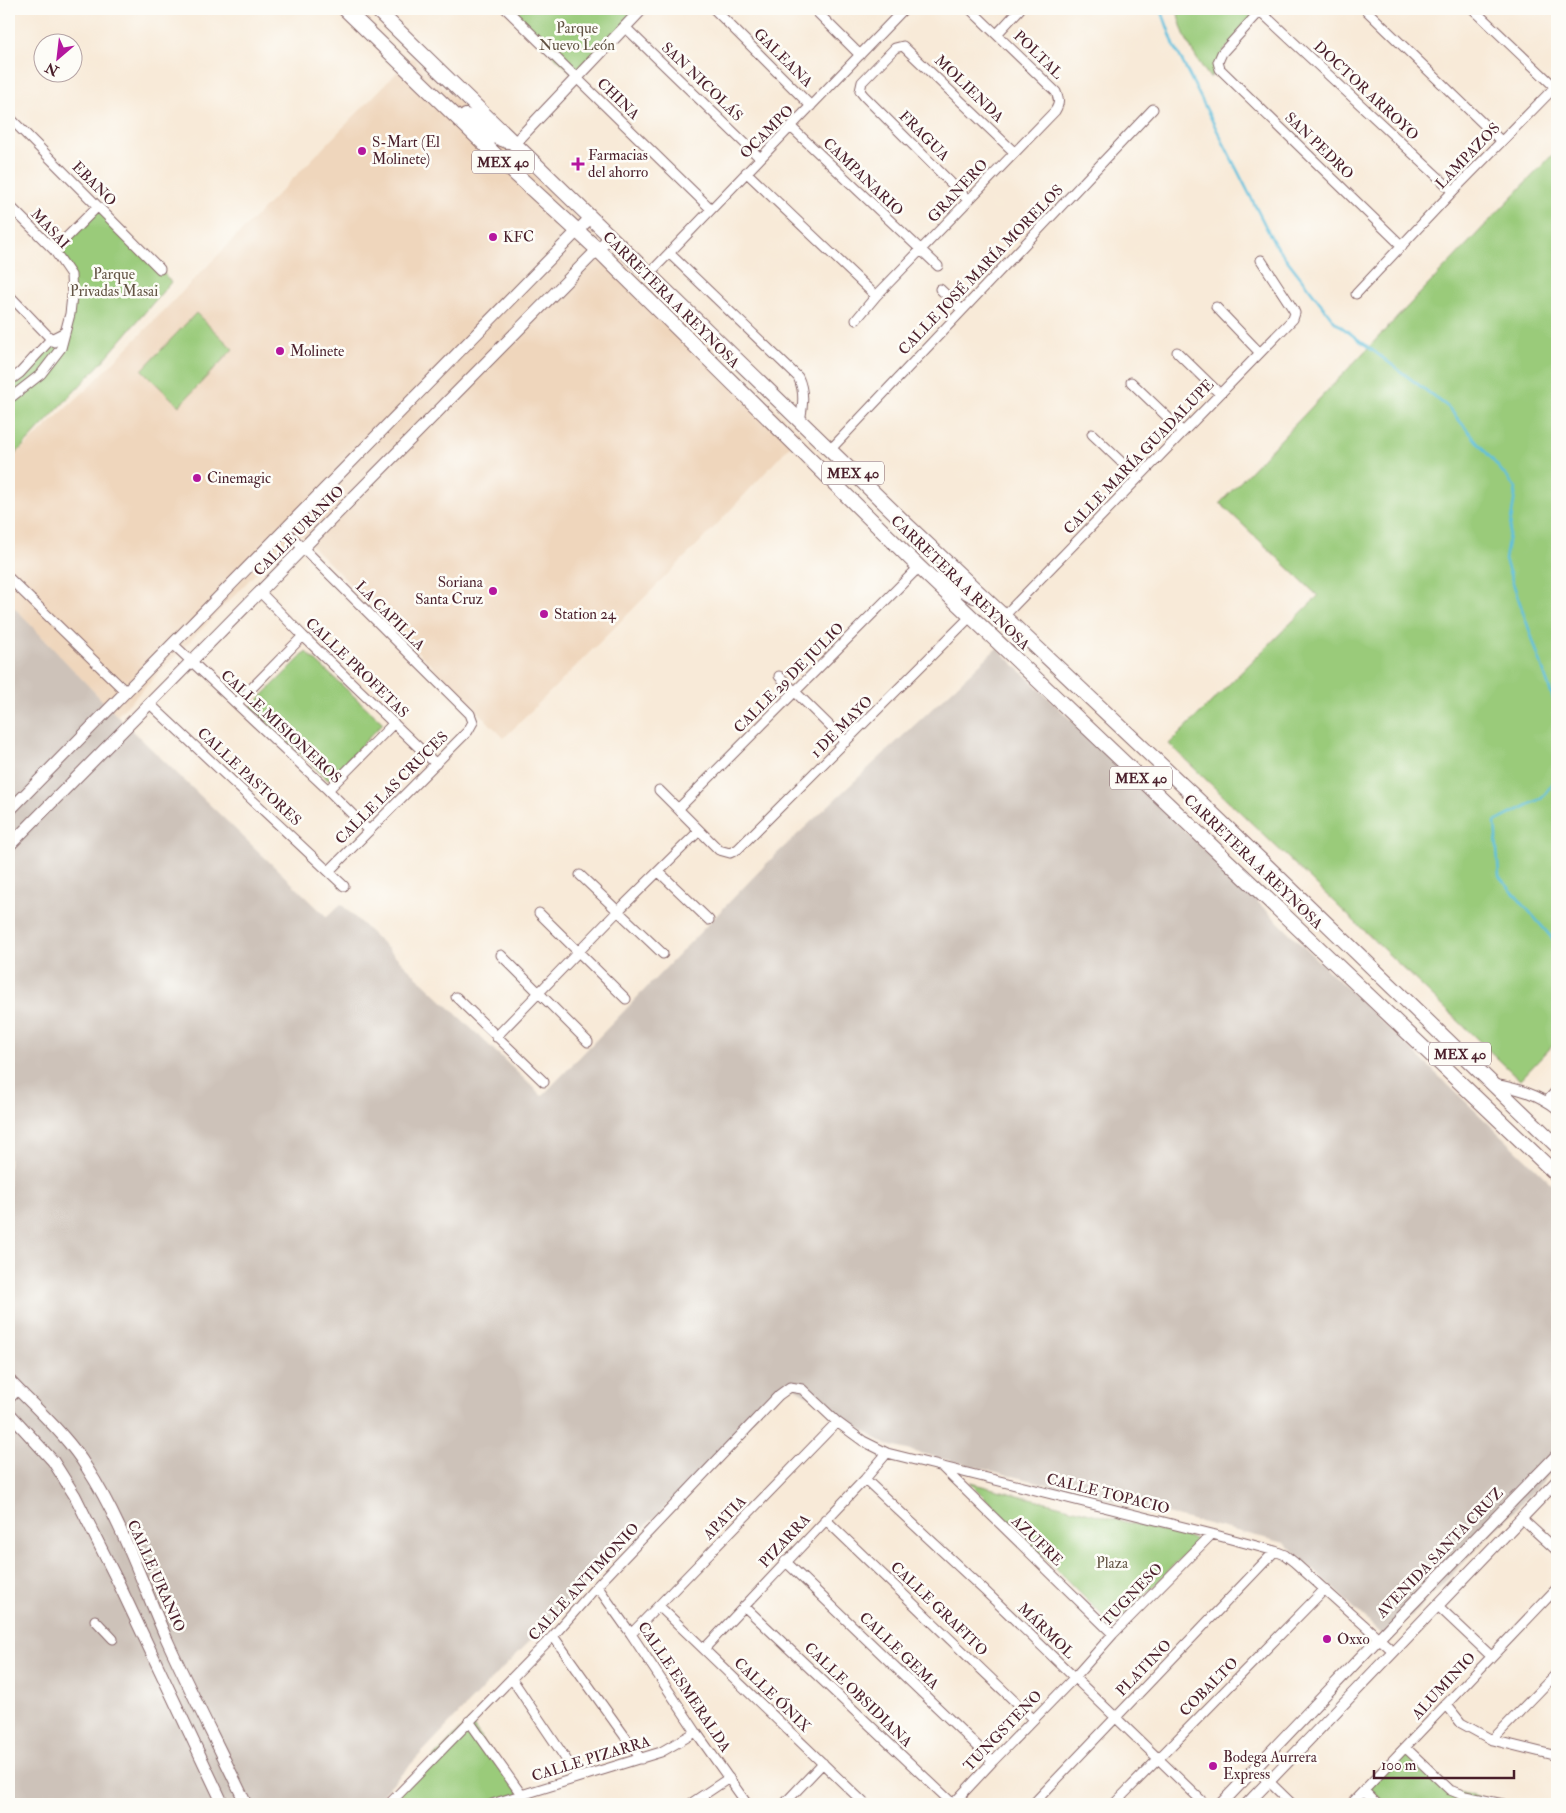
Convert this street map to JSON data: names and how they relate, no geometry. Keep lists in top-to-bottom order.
{
  "streets": {
    "main road": ["MEX 40", "CARRETERA A REYNOSA"],
    "street": [
      "POLTAL",
      "GALEANA",
      "SAN NICOLÁS",
      "MOLIENDA",
      "DOCTOR ARROYO",
      "CHINA",
      "OCAMPO",
      "FRAGUA",
      "SAN PEDRO",
      "LAMPAZOS",
      "CAMPANARIO",
      "EBANO",
      "GRANERO",
      "MASAI",
      "CALLE JOSÉ MARÍA MORELOS",
      "CALLE MARÍA GUADALUPE",
      "CALLE URANIO",
      "LA CAPILLA",
      "CALLE PROFETAS",
      "CALLE 29 DE JULIO",
      "CALLE MISIONEROS",
      "1 DE MAYO",
      "CALLE PASTORES",
      "CALLE LAS CRUCES",
      "CALLE TOPACIO",
      "APATIA",
      "PIZARRA",
      "AZUFRE",
      "AVENIDA SANTA CRUZ",
      "CALLE ANTIMONIO",
      "TUGNESO",
      "CALLE GRAFITO",
      "MÁRMOL",
      "CALLE GEMA",
      "PLATINO",
      "ALUMINIO",
      "CALLE ESMERALDA",
      "COBALTO",
      "CALLE ÓNIX",
      "CALLE OBSIDIANA",
      "TUNGSTENO",
      "CALLE PIZARRA"
    ]
  },
  "crossings": [
    ["POLTAL", "GRANERO"],
    ["GALEANA", "OCAMPO"],
    ["SAN NICOLÁS", "OCAMPO"],
    ["MOLIENDA", "FRAGUA"],
    ["MOLIENDA", "GRANERO"],
    ["DOCTOR ARROYO", "SAN PEDRO"],
    ["DOCTOR ARROYO", "LAMPAZOS"],
    ["CHINA", "OCAMPO"],
    ["OCAMPO", "CAMPANARIO"],
    ["OCAMPO", "CARRETERA A REYNOSA"],
    ["FRAGUA", "GRANERO"],
    ["SAN PEDRO", "LAMPAZOS"],
    ["CAMPANARIO", "GRANERO"],
    ["CALLE JOSÉ MARÍA MORELOS", "CARRETERA A REYNOSA"],
    ["CARRETERA A REYNOSA", "CALLE MARÍA GUADALUPE"],
    ["CARRETERA A REYNOSA", "CALLE URANIO"],
    ["CARRETERA A REYNOSA", "CALLE 29 DE JULIO"],
    ["CARRETERA A REYNOSA", "1 DE MAYO"],
    ["CALLE URANIO", "LA CAPILLA"],
    ["CALLE URANIO", "CALLE PROFETAS"],
    ["CALLE URANIO", "CALLE MISIONEROS"],
    ["CALLE URANIO", "CALLE PASTORES"],
    ["LA CAPILLA", "CALLE LAS CRUCES"],
    ["CALLE PROFETAS", "CALLE LAS CRUCES"],
    ["CALLE MISIONEROS", "CALLE LAS CRUCES"],
    ["CALLE PASTORES", "CALLE LAS CRUCES"],
    ["CALLE TOPACIO", "APATIA"],
    ["CALLE TOPACIO", "PIZARRA"],
    ["CALLE TOPACIO", "AZUFRE"],
    ["CALLE TOPACIO", "AVENIDA SANTA CRUZ"],
    ["CALLE TOPACIO", "CALLE ANTIMONIO"],
    ["CALLE TOPACIO", "TUGNESO"],
    ["CALLE TOPACIO", "PLATINO"],
    ["CALLE TOPACIO", "COBALTO"],
    ["APATIA", "CALLE ESMERALDA"],
    ["APATIA", "CALLE ÓNIX"],
    ["PIZARRA", "CALLE GRAFITO"],
    ["PIZARRA", "MÁRMOL"],
    ["PIZARRA", "CALLE GEMA"],
    ["PIZARRA", "CALLE ÓNIX"],
    ["PIZARRA", "CALLE OBSIDIANA"],
    ["AZUFRE", "TUGNESO"],
    ["CALLE ANTIMONIO", "CALLE ESMERALDA"],
    ["TUGNESO", "MÁRMOL"],
    ["TUGNESO", "TUNGSTENO"],
    ["CALLE GRAFITO", "TUNGSTENO"],
    ["MÁRMOL", "PLATINO"],
    ["MÁRMOL", "COBALTO"],
    ["MÁRMOL", "TUNGSTENO"],
    ["CALLE GEMA", "TUNGSTENO"],
    ["CALLE ESMERALDA", "CALLE PIZARRA"],
    ["CALLE OBSIDIANA", "TUNGSTENO"]
  ],
  "parks": ["Parque Nuevo León", "Parque Privadas Masai", "Plaza"],
  "places": {
    "other": [
      "S-Mart (El Molinete)",
      "KFC",
      "Molinete",
      "Cinemagic",
      "Soriana Santa Cruz",
      "Station 24",
      "Oxxo",
      "Bodega Aurrera Express"
    ],
    "health": ["Farmacias del ahorro"]
  },
  "scale_bar": "100 m",
  "north": "bottom left"
}
